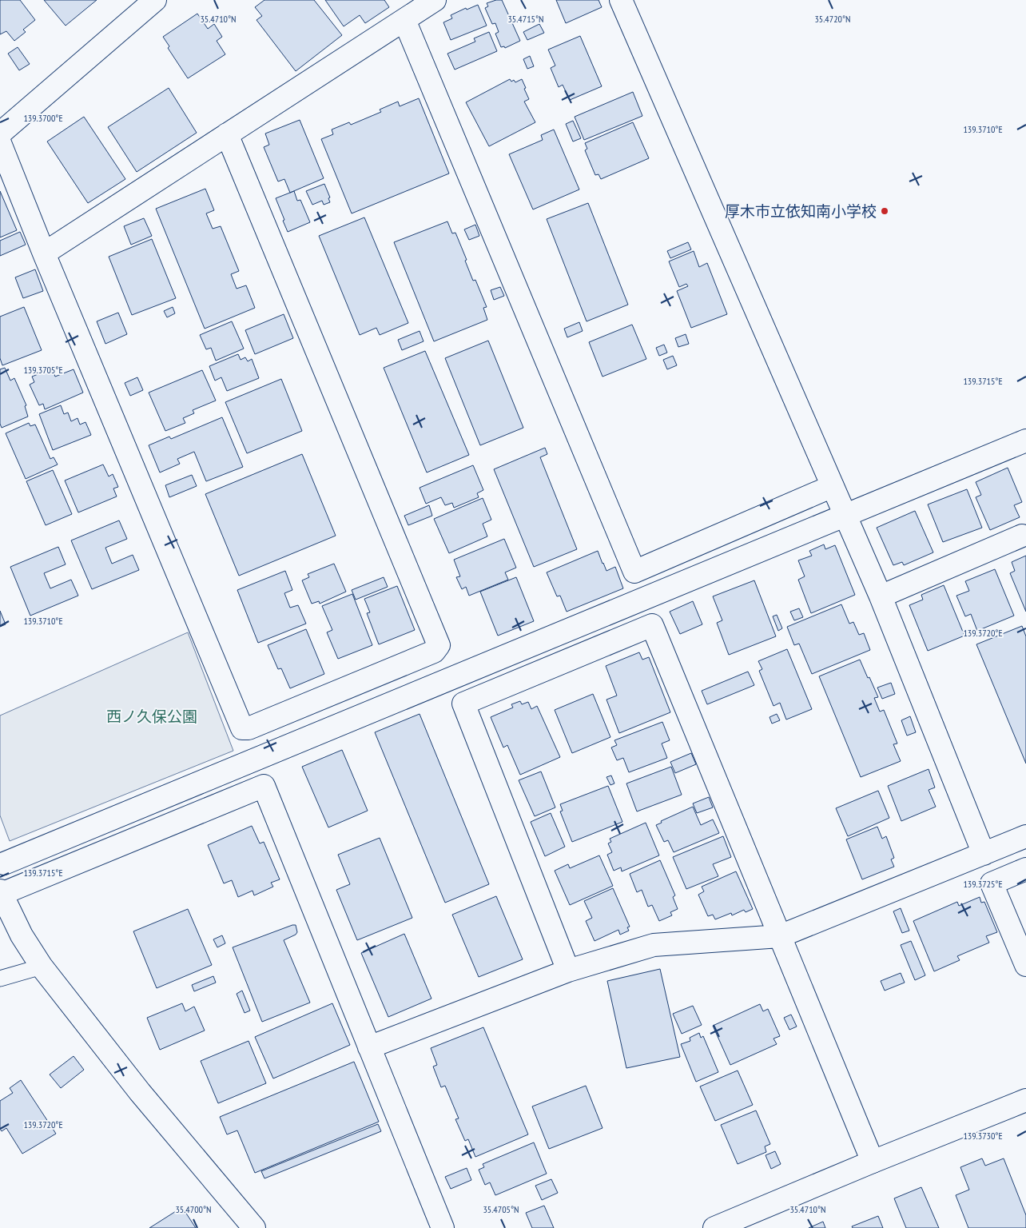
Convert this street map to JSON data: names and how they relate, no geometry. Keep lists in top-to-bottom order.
{
  "parks": ["西ノ久保公園"],
  "places": ["厚木市立依知南小学校"],
  "coordinates": [
    "35.4710°N",
    "35.4715°N",
    "35.4720°N",
    "139.3700°E",
    "139.3710°E",
    "139.3705°E",
    "139.3715°E",
    "139.3720°E",
    "139.3725°E",
    "139.3730°E",
    "35.4700°N",
    "35.4705°N"
  ]
}
